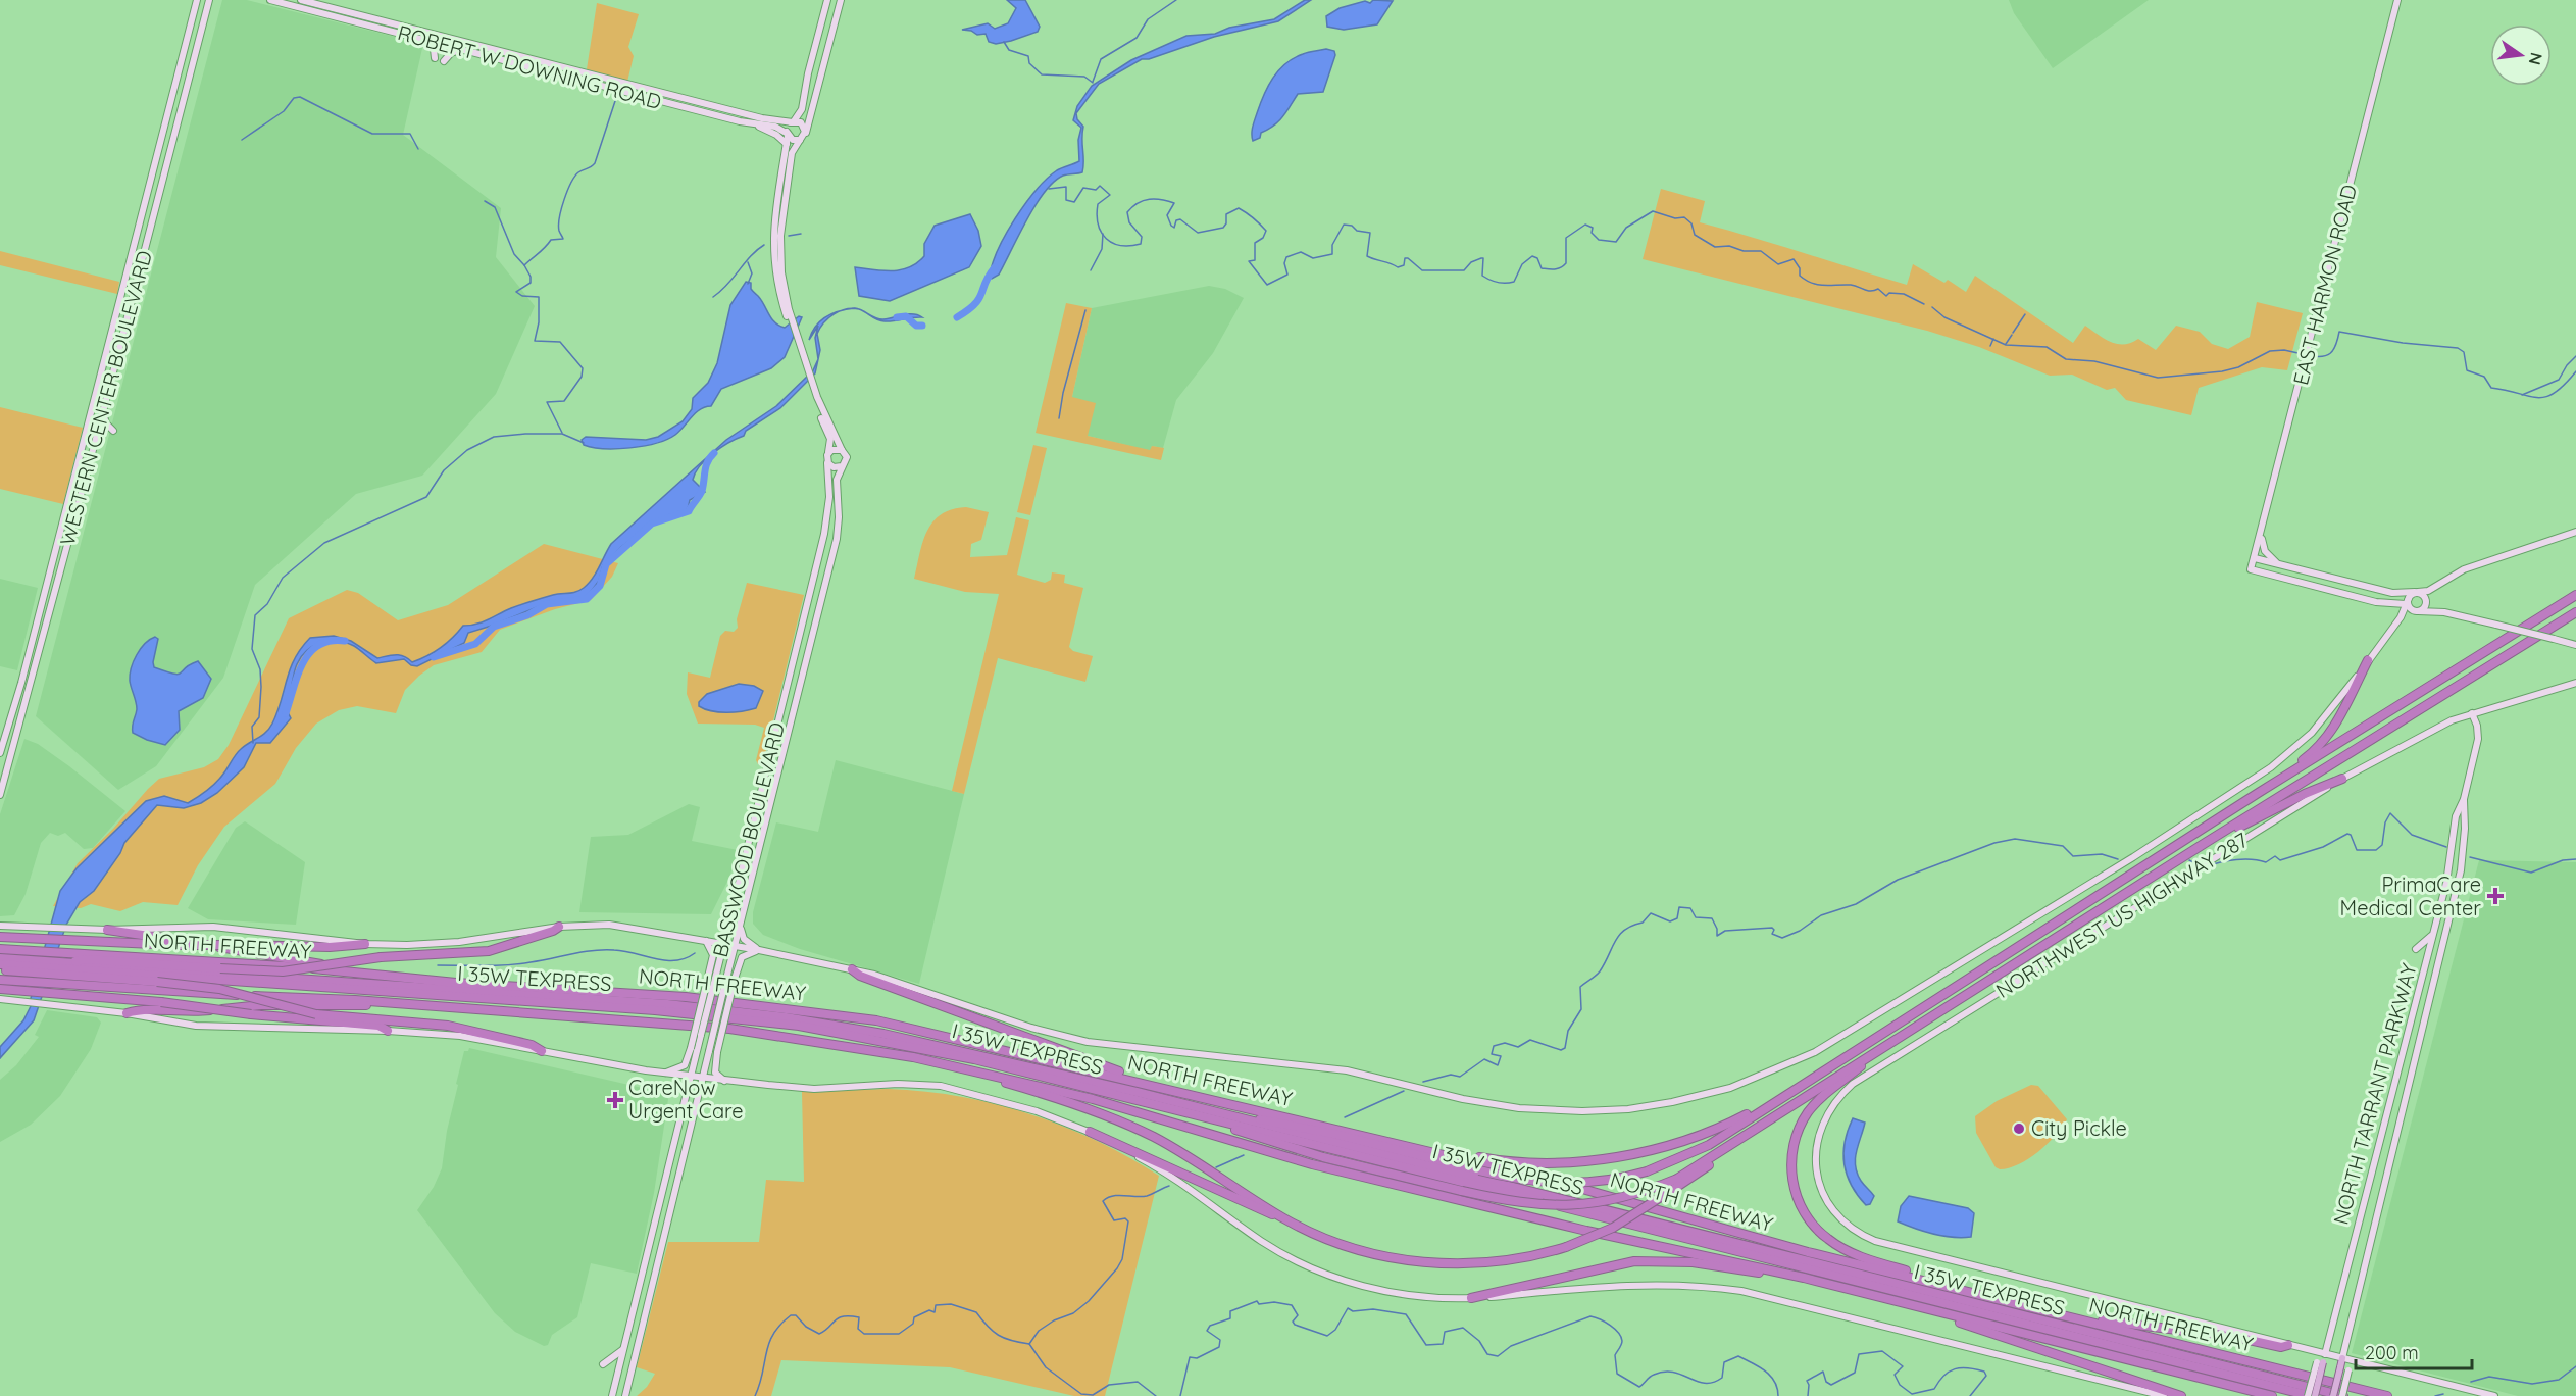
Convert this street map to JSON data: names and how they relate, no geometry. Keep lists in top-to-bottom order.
{
  "streets": {
    "highway": ["NORTH FREEWAY", "I 35W TEXPRESS"],
    "main road": [
      "ROBERT W DOWNING ROAD",
      "EAST HARMON ROAD",
      "WESTERN CENTER BOULEVARD",
      "BASSWOOD BOULEVARD",
      "NORTHWEST US HIGHWAY 287",
      "NORTH TARRANT PARKWAY"
    ]
  },
  "crossings": [
    ["BASSWOOD BOULEVARD", "NORTH FREEWAY"],
    ["NORTHWEST US HIGHWAY 287", "NORTH FREEWAY"],
    ["NORTHWEST US HIGHWAY 287", "NORTH TARRANT PARKWAY"],
    ["NORTH FREEWAY", "NORTH TARRANT PARKWAY"],
    ["I 35W TEXPRESS", "NORTH TARRANT PARKWAY"]
  ],
  "places": {
    "health": ["PrimaCare Medical Center", "CareNow Urgent Care"],
    "other": ["City Pickle"]
  },
  "scale_bar": "200 m",
  "north": "right"
}
